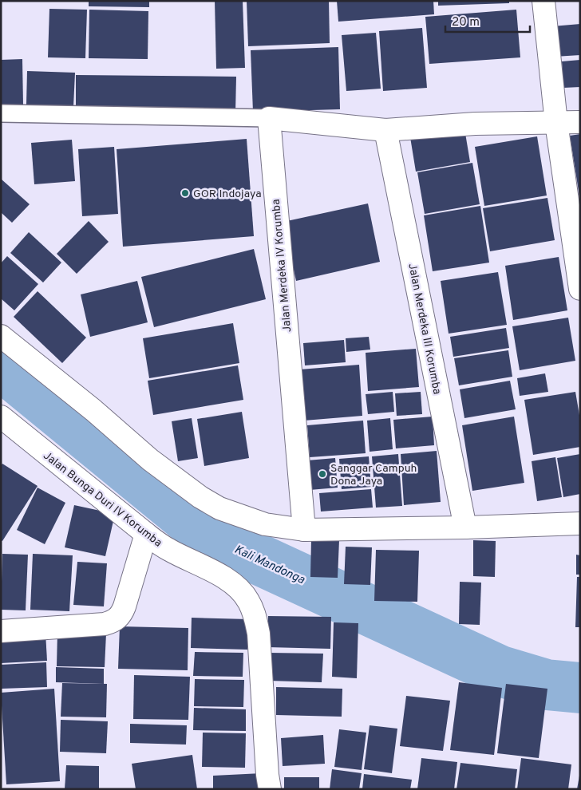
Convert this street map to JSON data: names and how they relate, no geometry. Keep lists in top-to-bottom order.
{
  "streets": {
    "street": ["Jalan Merdeka IV Korumba", "Jalan Merdeka III Korumba", "Jalan Bunga Duri IV Korumba"]
  },
  "water": ["Kali Mandonga"],
  "places": ["GOR Indojaya", "Sanggar Campuh Dona Jaya"],
  "scale_bar": "20 m"
}
